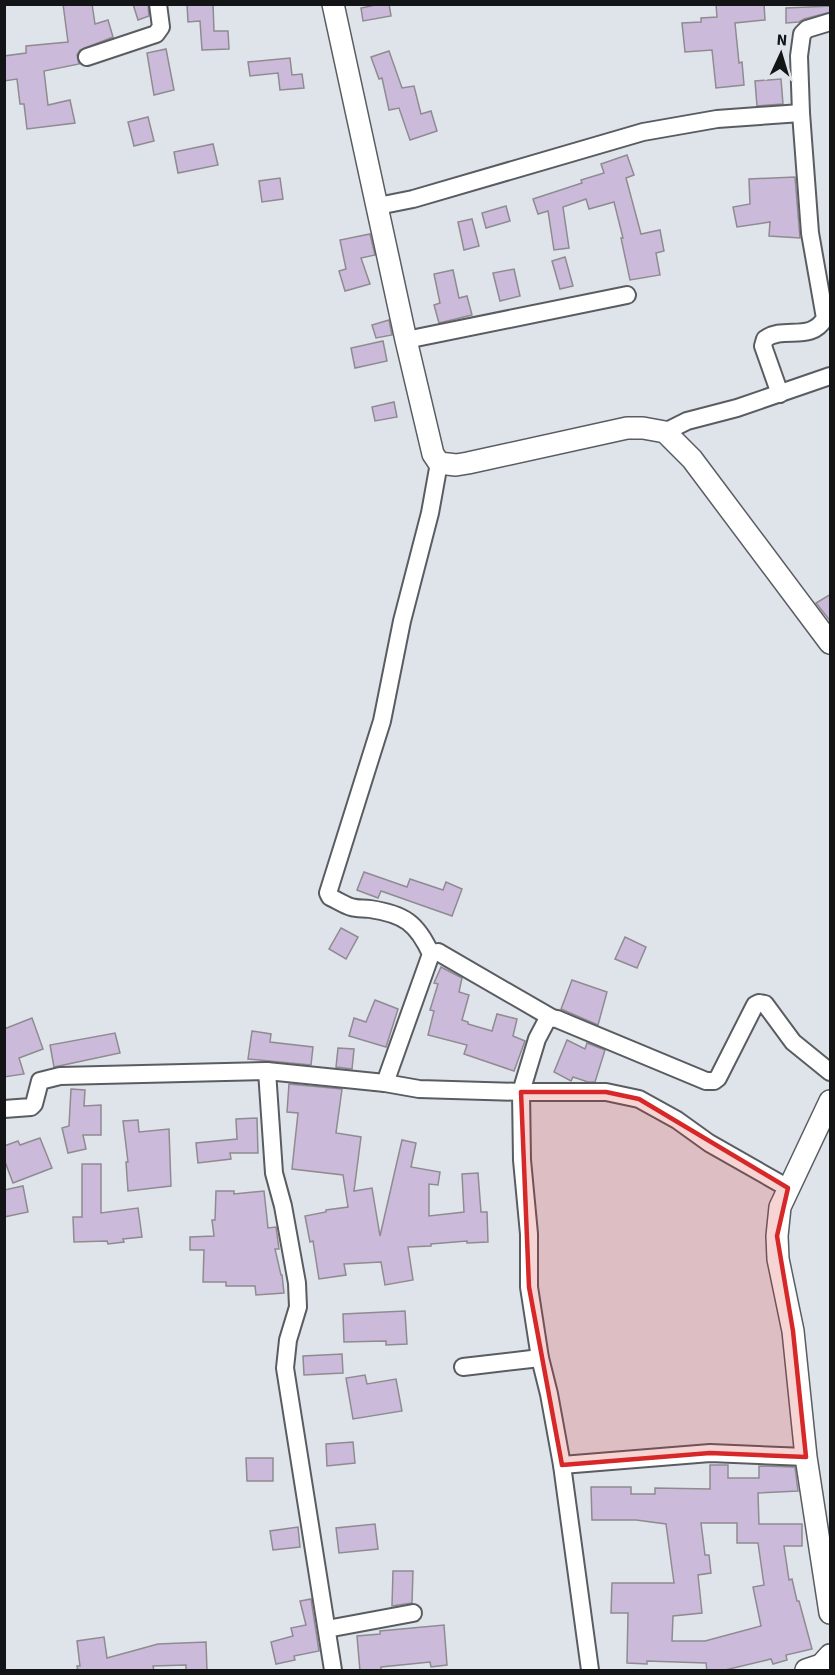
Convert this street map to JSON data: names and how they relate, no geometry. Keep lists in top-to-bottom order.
{
  "north": "top"
}
